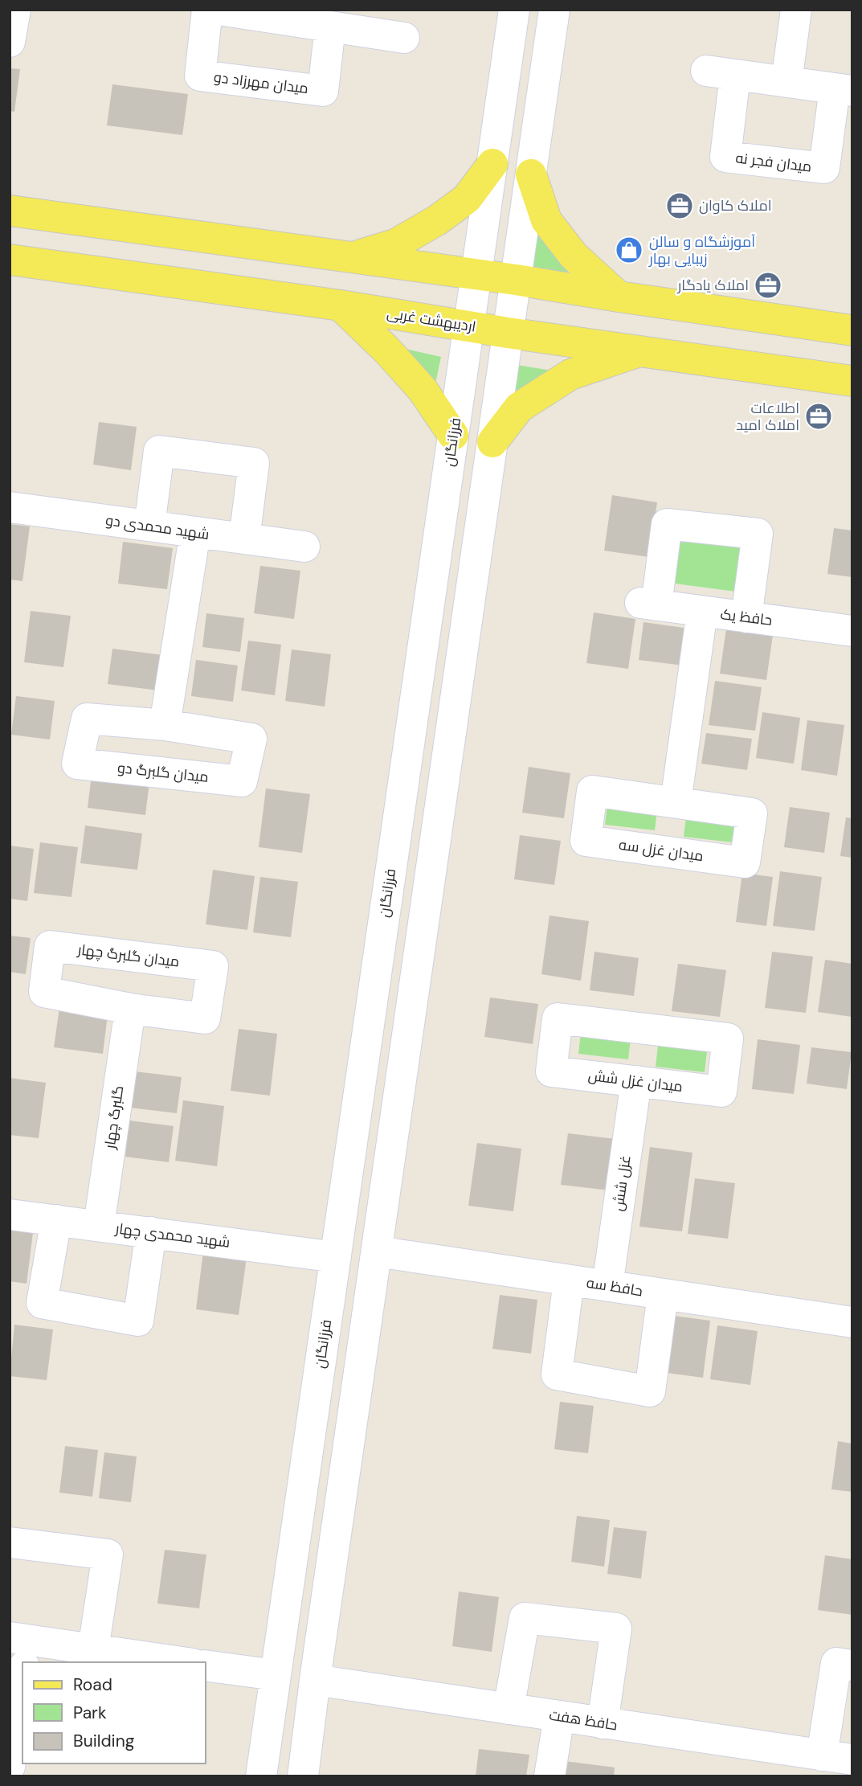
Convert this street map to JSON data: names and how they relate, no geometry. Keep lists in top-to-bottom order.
{
  "streets": {
    "main road": ["اردیبهشت غربی"],
    "street": [
      "میدان مهرزاد دو",
      "میدان فجر نه",
      "فرزانگان",
      "شهید محمدی دو",
      "حافظ یک",
      "میدان گلبرگ دو",
      "میدان غزل سه",
      "میدان گلبرگ چهار",
      "میدان غزل شش",
      "گلبرگ چهار",
      "غزل شش",
      "شهید محمدی چهار",
      "حافظ سه",
      "حافظ هفت"
    ]
  },
  "crossings": [
    ["اردیبهشت غربی", "فرزانگان"],
    ["فرزانگان", "شهید محمدی چهار"],
    ["میدان گلبرگ چهار", "گلبرگ چهار"],
    ["میدان غزل شش", "غزل شش"],
    ["گلبرگ چهار", "شهید محمدی چهار"],
    ["غزل شش", "حافظ سه"]
  ],
  "places": {
    "office": ["املاک کاوان", "املاک یادگار", "اطلاعات املاک امید"],
    "shop": ["آموزشگاه و سالن زیبایی بهار"]
  },
  "legend": ["Road", "Park", "Building"]
}
